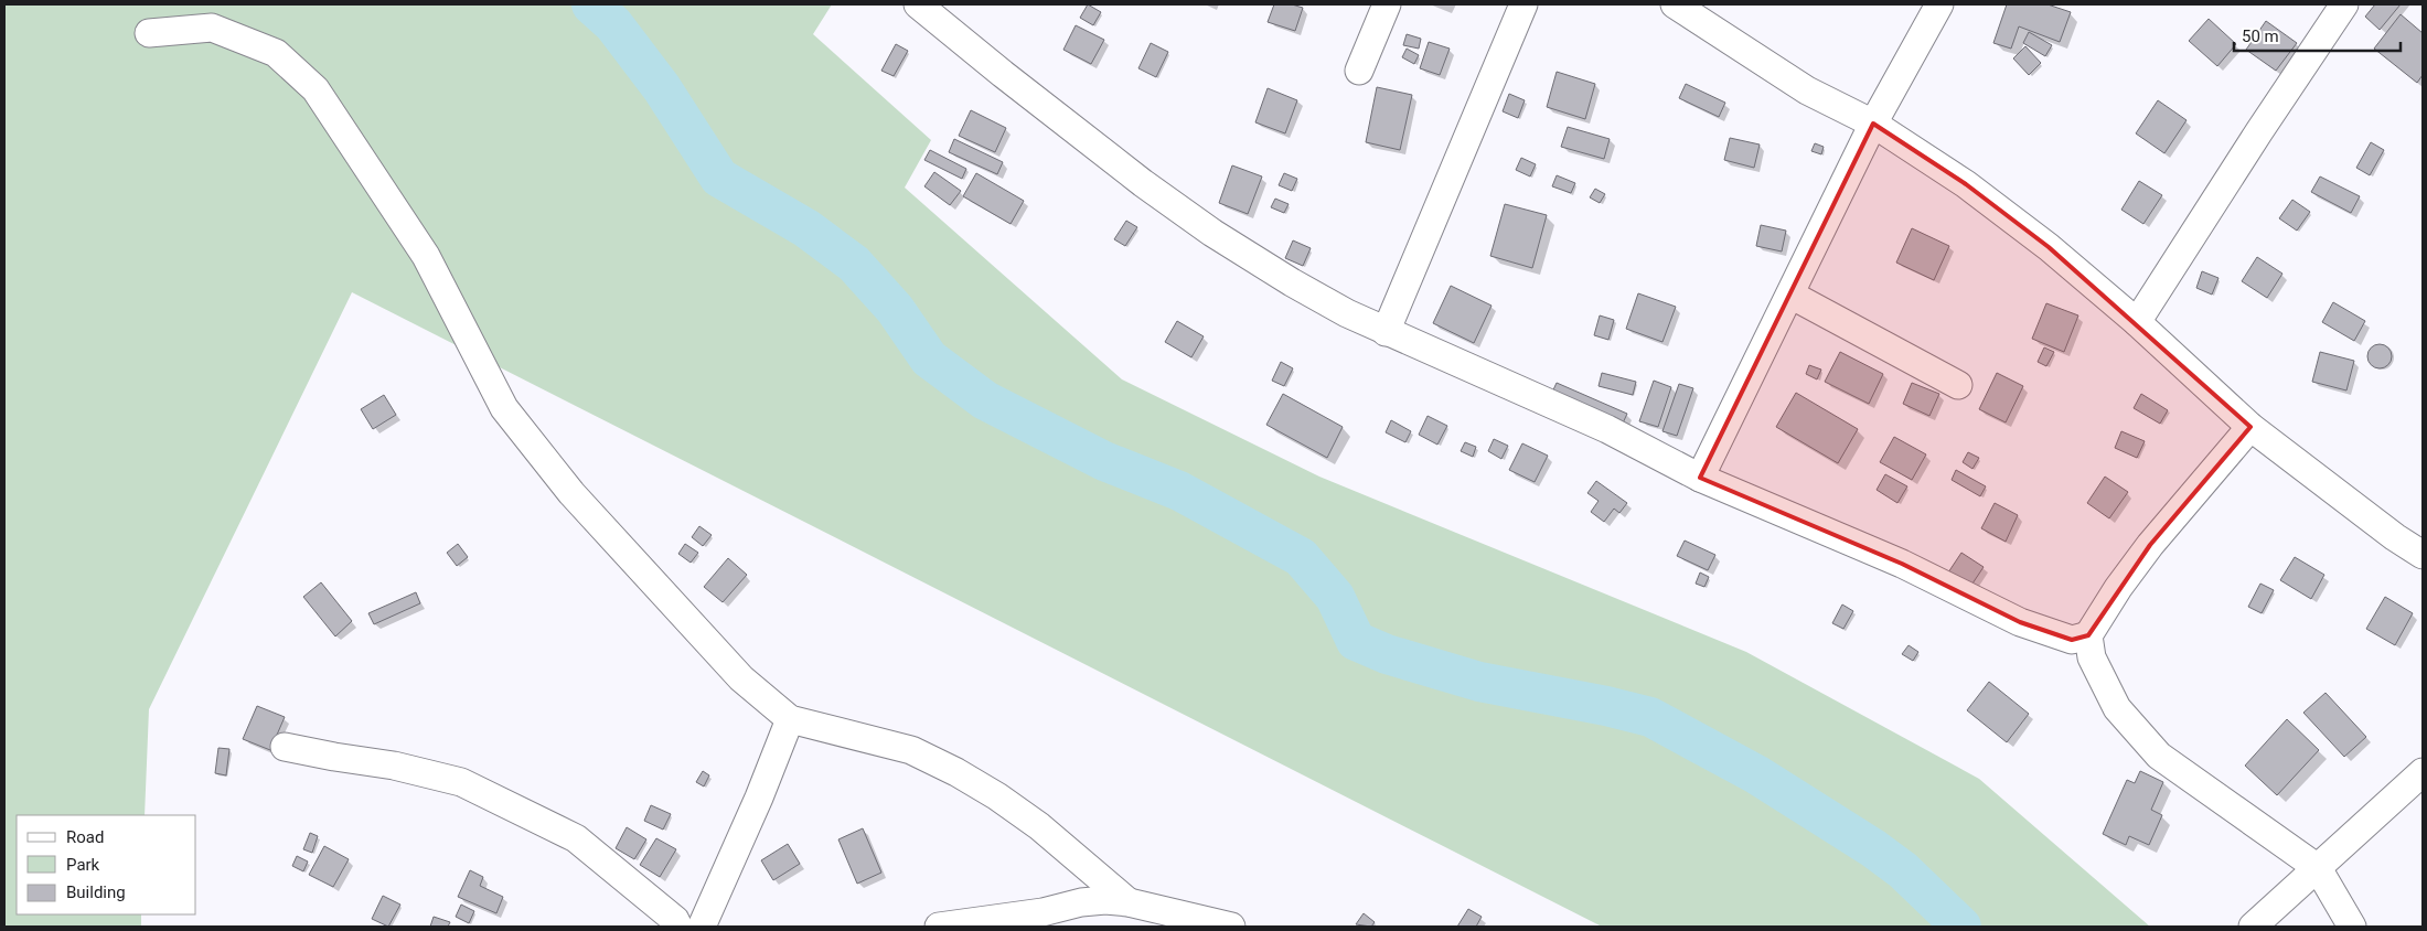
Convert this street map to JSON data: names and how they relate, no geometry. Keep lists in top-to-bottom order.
{
  "legend": ["Road", "Park", "Building"],
  "scale_bar": "50 m"
}
